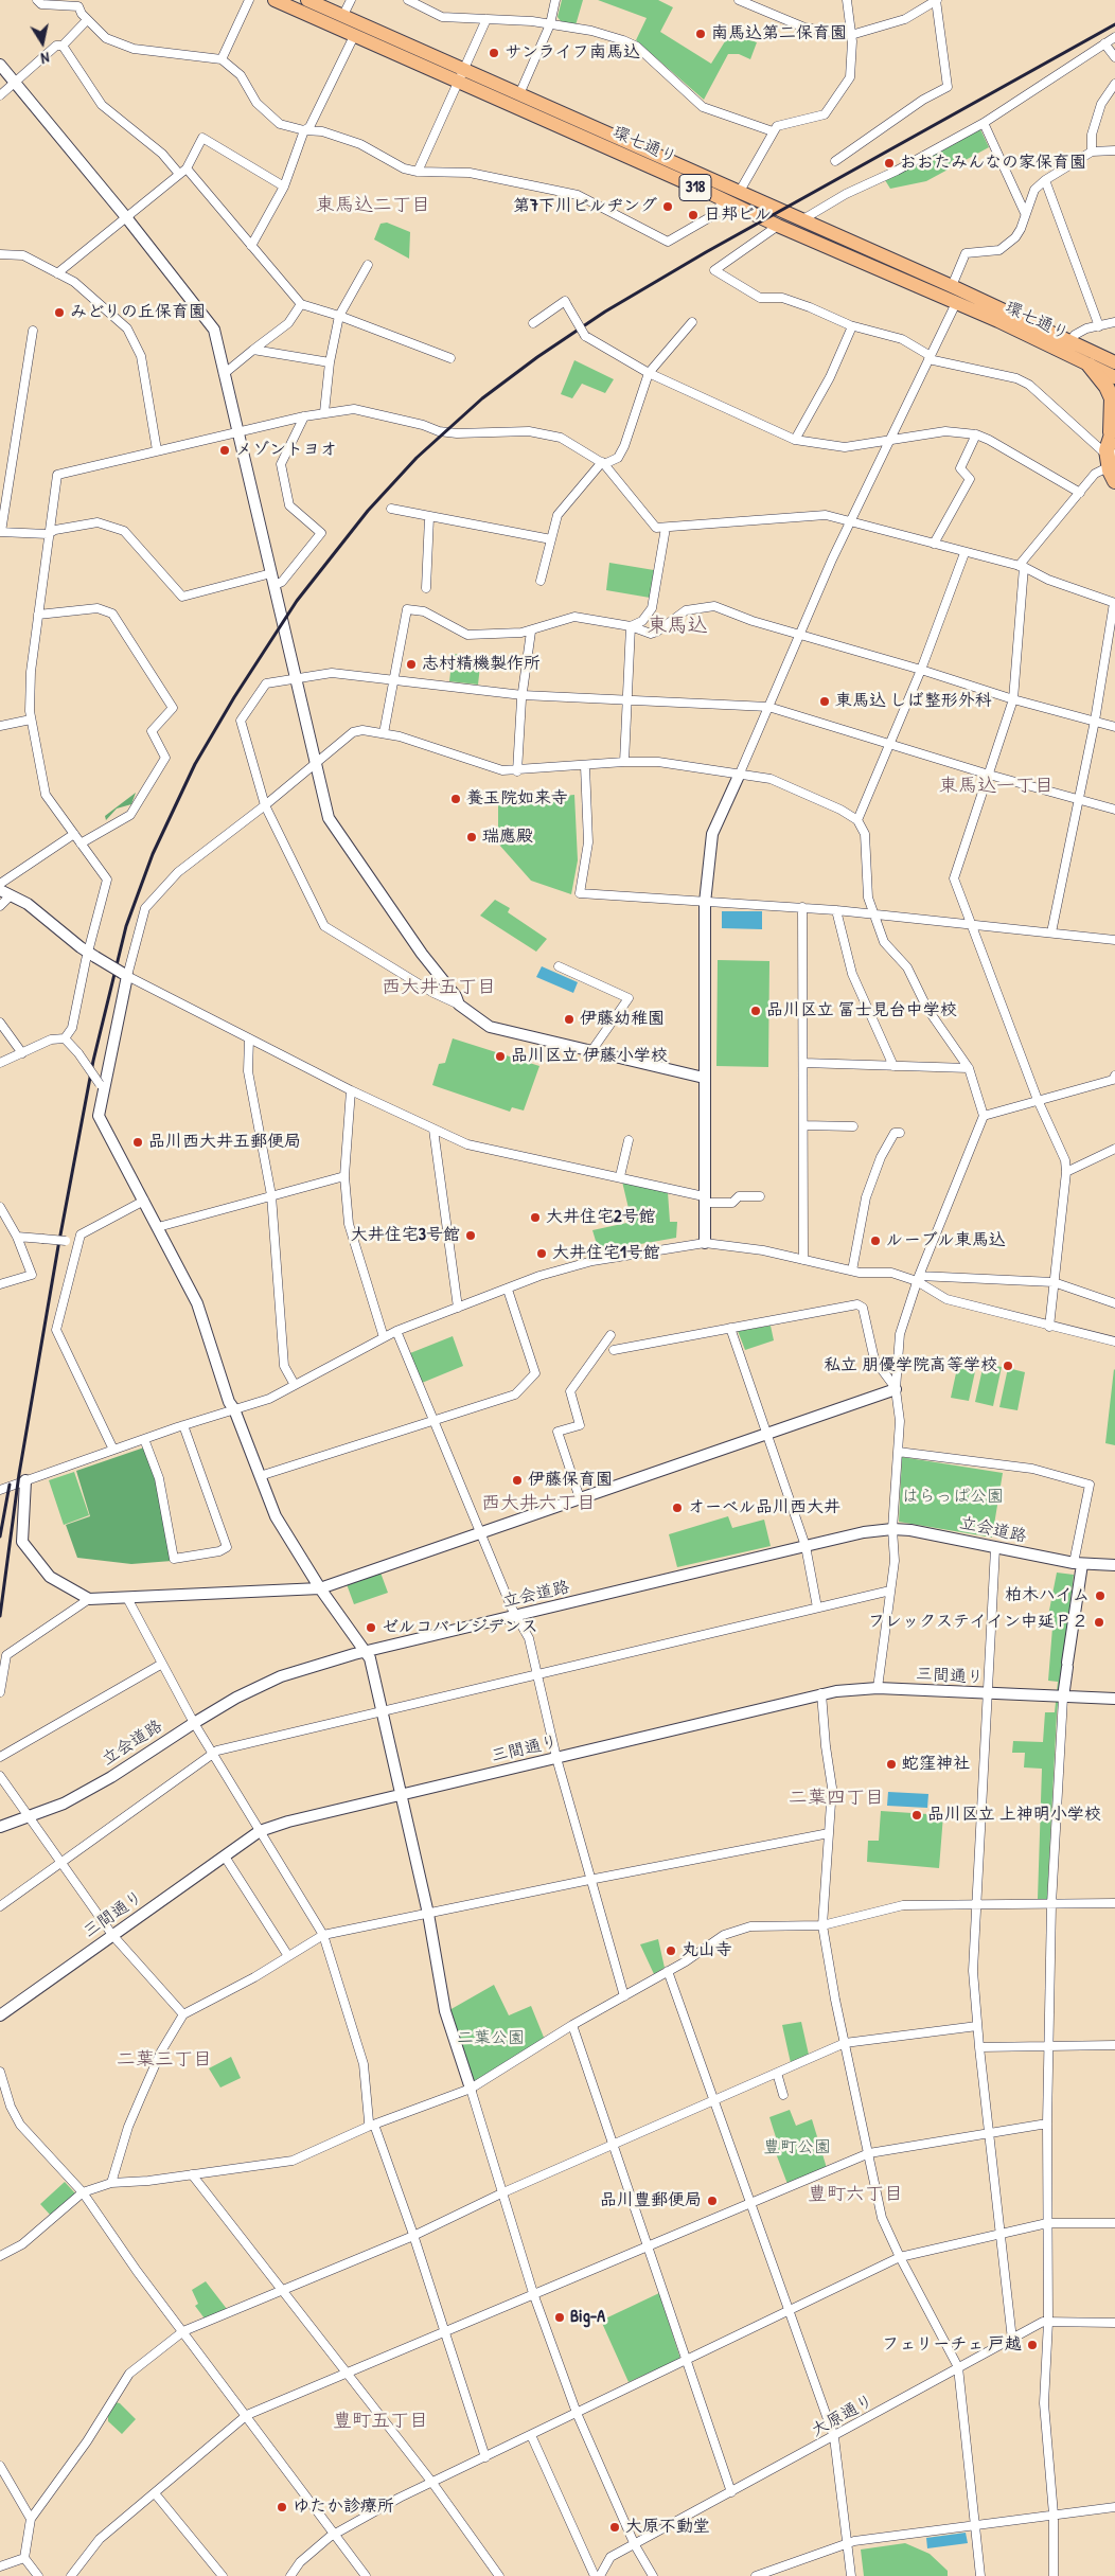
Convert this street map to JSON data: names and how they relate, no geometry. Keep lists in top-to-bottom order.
{
  "streets": {
    "main road": ["環七通り", "318"],
    "street": ["立会道路", "三間通り", "大原通り"]
  },
  "districts": [
    "東馬込二丁目",
    "東馬込",
    "東馬込一丁目",
    "西大井五丁目",
    "西大井六丁目",
    "二葉四丁目",
    "二葉三丁目",
    "豊町六丁目",
    "豊町五丁目"
  ],
  "parks": ["はらっぱ公園", "二葉公園", "豊町公園"],
  "places": [
    "南馬込第二保育園",
    "サンライフ南馬込",
    "おおたみんなの家保育園",
    "第7下川ビルヂング",
    "日邦ビル",
    "みどりの丘保育園",
    "メゾントヨオ",
    "志村精機製作所",
    "東馬込 しば整形外科",
    "養玉院如来寺",
    "瑞應殿",
    "品川区立 冨士見台中学校",
    "伊藤幼稚園",
    "品川区立 伊藤小学校",
    "品川西大井五郵便局",
    "大井住宅2号館",
    "大井住宅3号館",
    "ルーブル東馬込",
    "大井住宅1号館",
    "私立 朋優学院高等学校",
    "伊藤保育園",
    "オーベル品川西大井",
    "柏木ハイム",
    "フレックステイイン中延Ｐ２",
    "ゼルコバ レジデンス",
    "蛇窪神社",
    "品川区立 上神明小学校",
    "丸山寺",
    "品川豊郵便局",
    "Big-A",
    "フェリーチェ 戸越",
    "ゆたか診療所",
    "大原不動堂"
  ],
  "north": "bottom"
}
